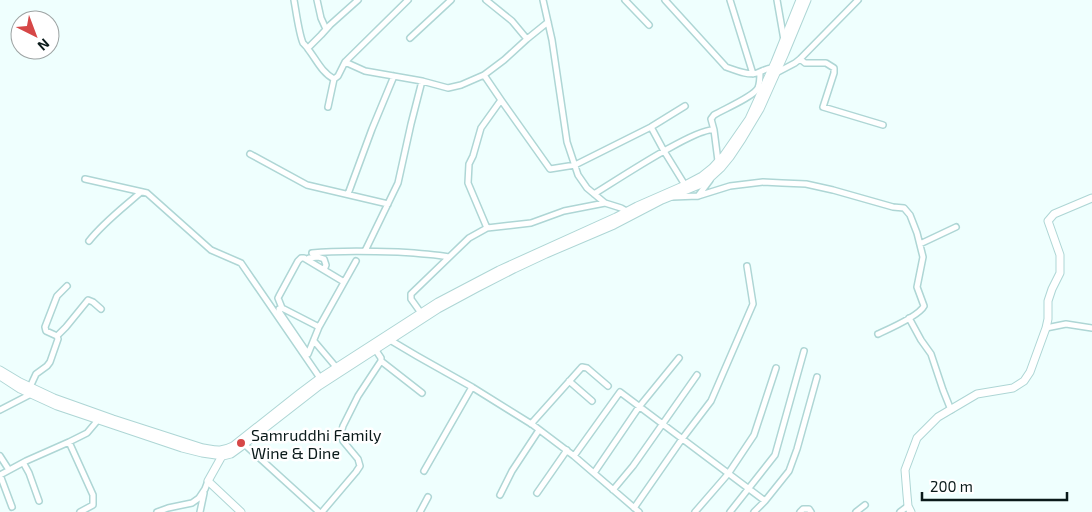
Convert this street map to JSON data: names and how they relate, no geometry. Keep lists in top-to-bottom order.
{
  "places": ["Samruddhi Family Wine & Dine"],
  "scale_bar": "200 m",
  "north": "bottom right"
}
